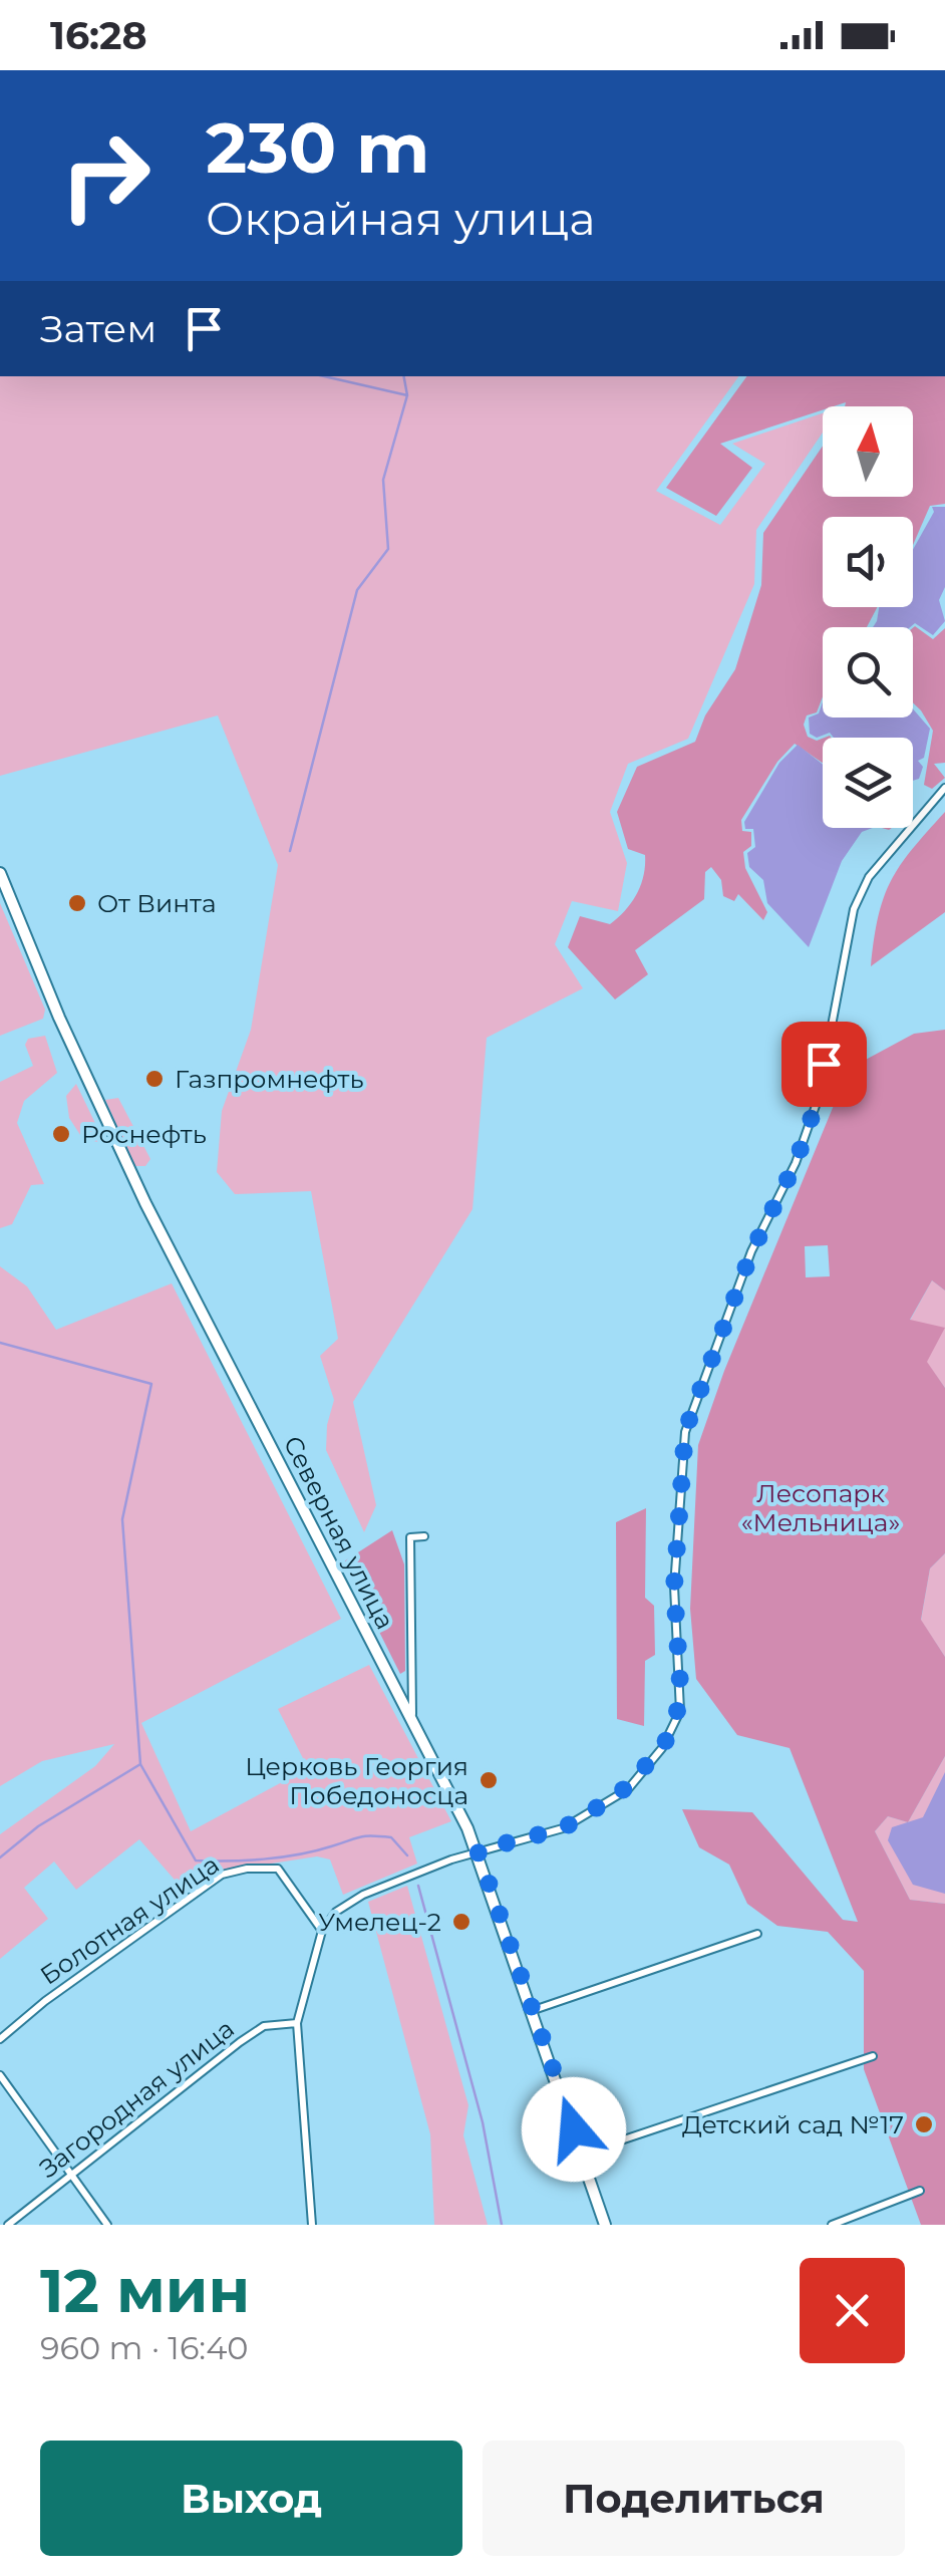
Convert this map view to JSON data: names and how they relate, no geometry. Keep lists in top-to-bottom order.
{
  "streets": {
    "main road": ["Северная улица"],
    "street": ["Болотная улица", "Загородная улица"]
  },
  "parks": ["Лесопарк «Мельница»"],
  "places": [
    "От Винта",
    "Газпромнефть",
    "Роснефть",
    "Церковь Георгия Победоносца",
    "Умелец-2",
    "Детский сад №17"
  ],
  "north": "top",
  "page": {
    "status": "16:28",
    "turn": ["230 m", "Окрайная улица"],
    "then": "Затем",
    "heading": ["12 мин", "960 m · 16:40"],
    "buttons": ["Выход", "Поделиться"]
  }
}
